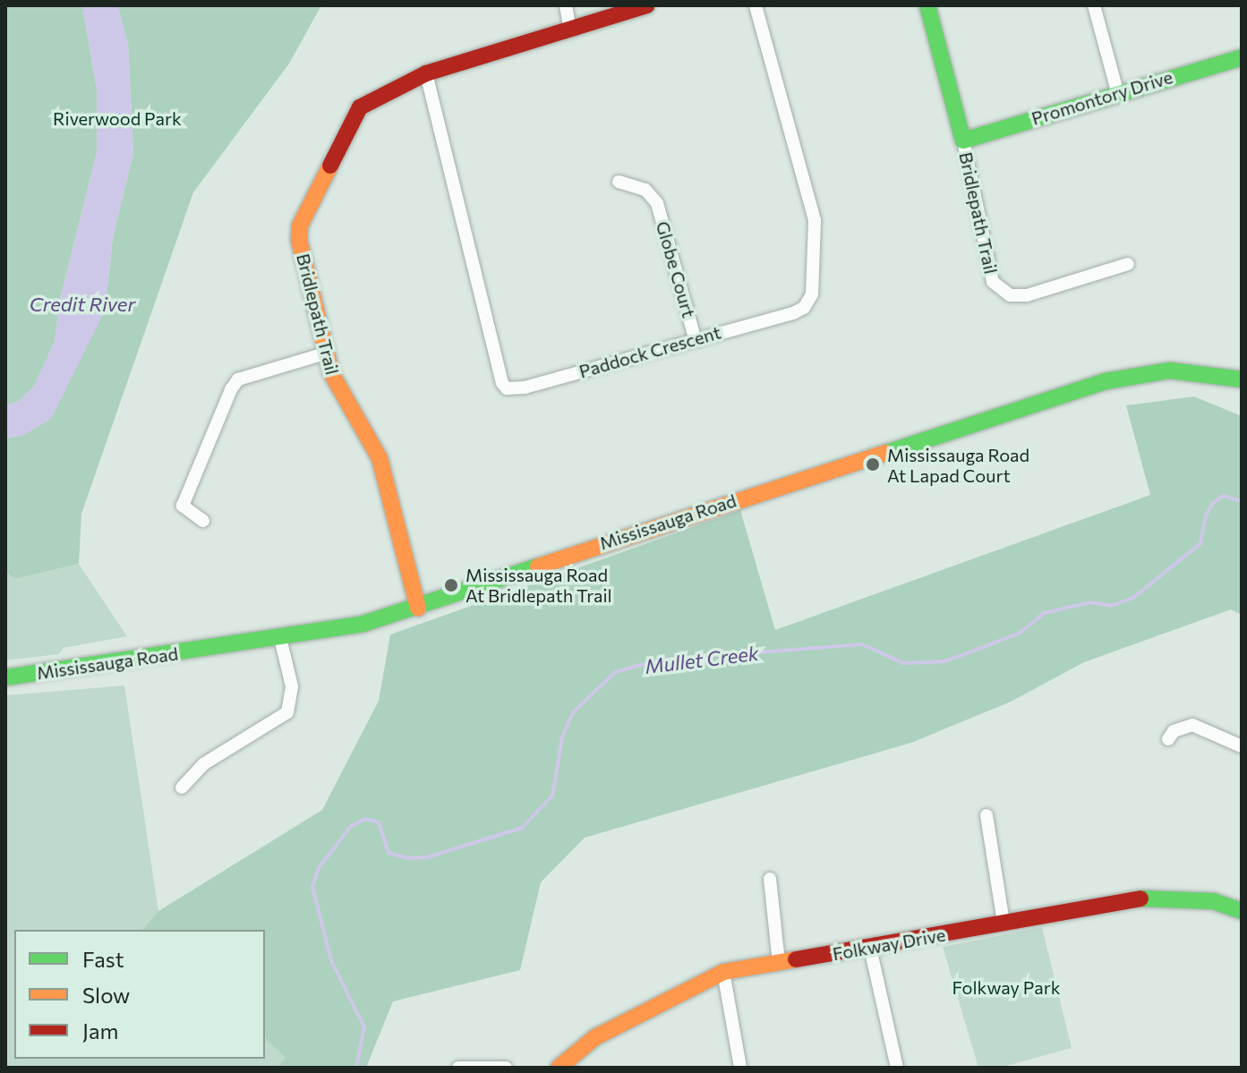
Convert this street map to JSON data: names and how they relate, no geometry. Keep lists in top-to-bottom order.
{
  "streets": {
    "street": [
      "Promontory Drive",
      "Bridlepath Trail",
      "Globe Court",
      "Paddock Crescent",
      "Mississauga Road",
      "Folkway Drive"
    ]
  },
  "crossings": [
    ["Promontory Drive", "Bridlepath Trail"],
    ["Bridlepath Trail", "Paddock Crescent"],
    ["Bridlepath Trail", "Mississauga Road"],
    ["Globe Court", "Paddock Crescent"]
  ],
  "water": ["Credit River", "Mullet Creek"],
  "parks": ["Riverwood Park", "Folkway Park"],
  "places": ["Mississauga Road At Lapad Court", "Mississauga Road At Bridlepath Trail"],
  "legend": ["Fast", "Slow", "Jam"]
}
